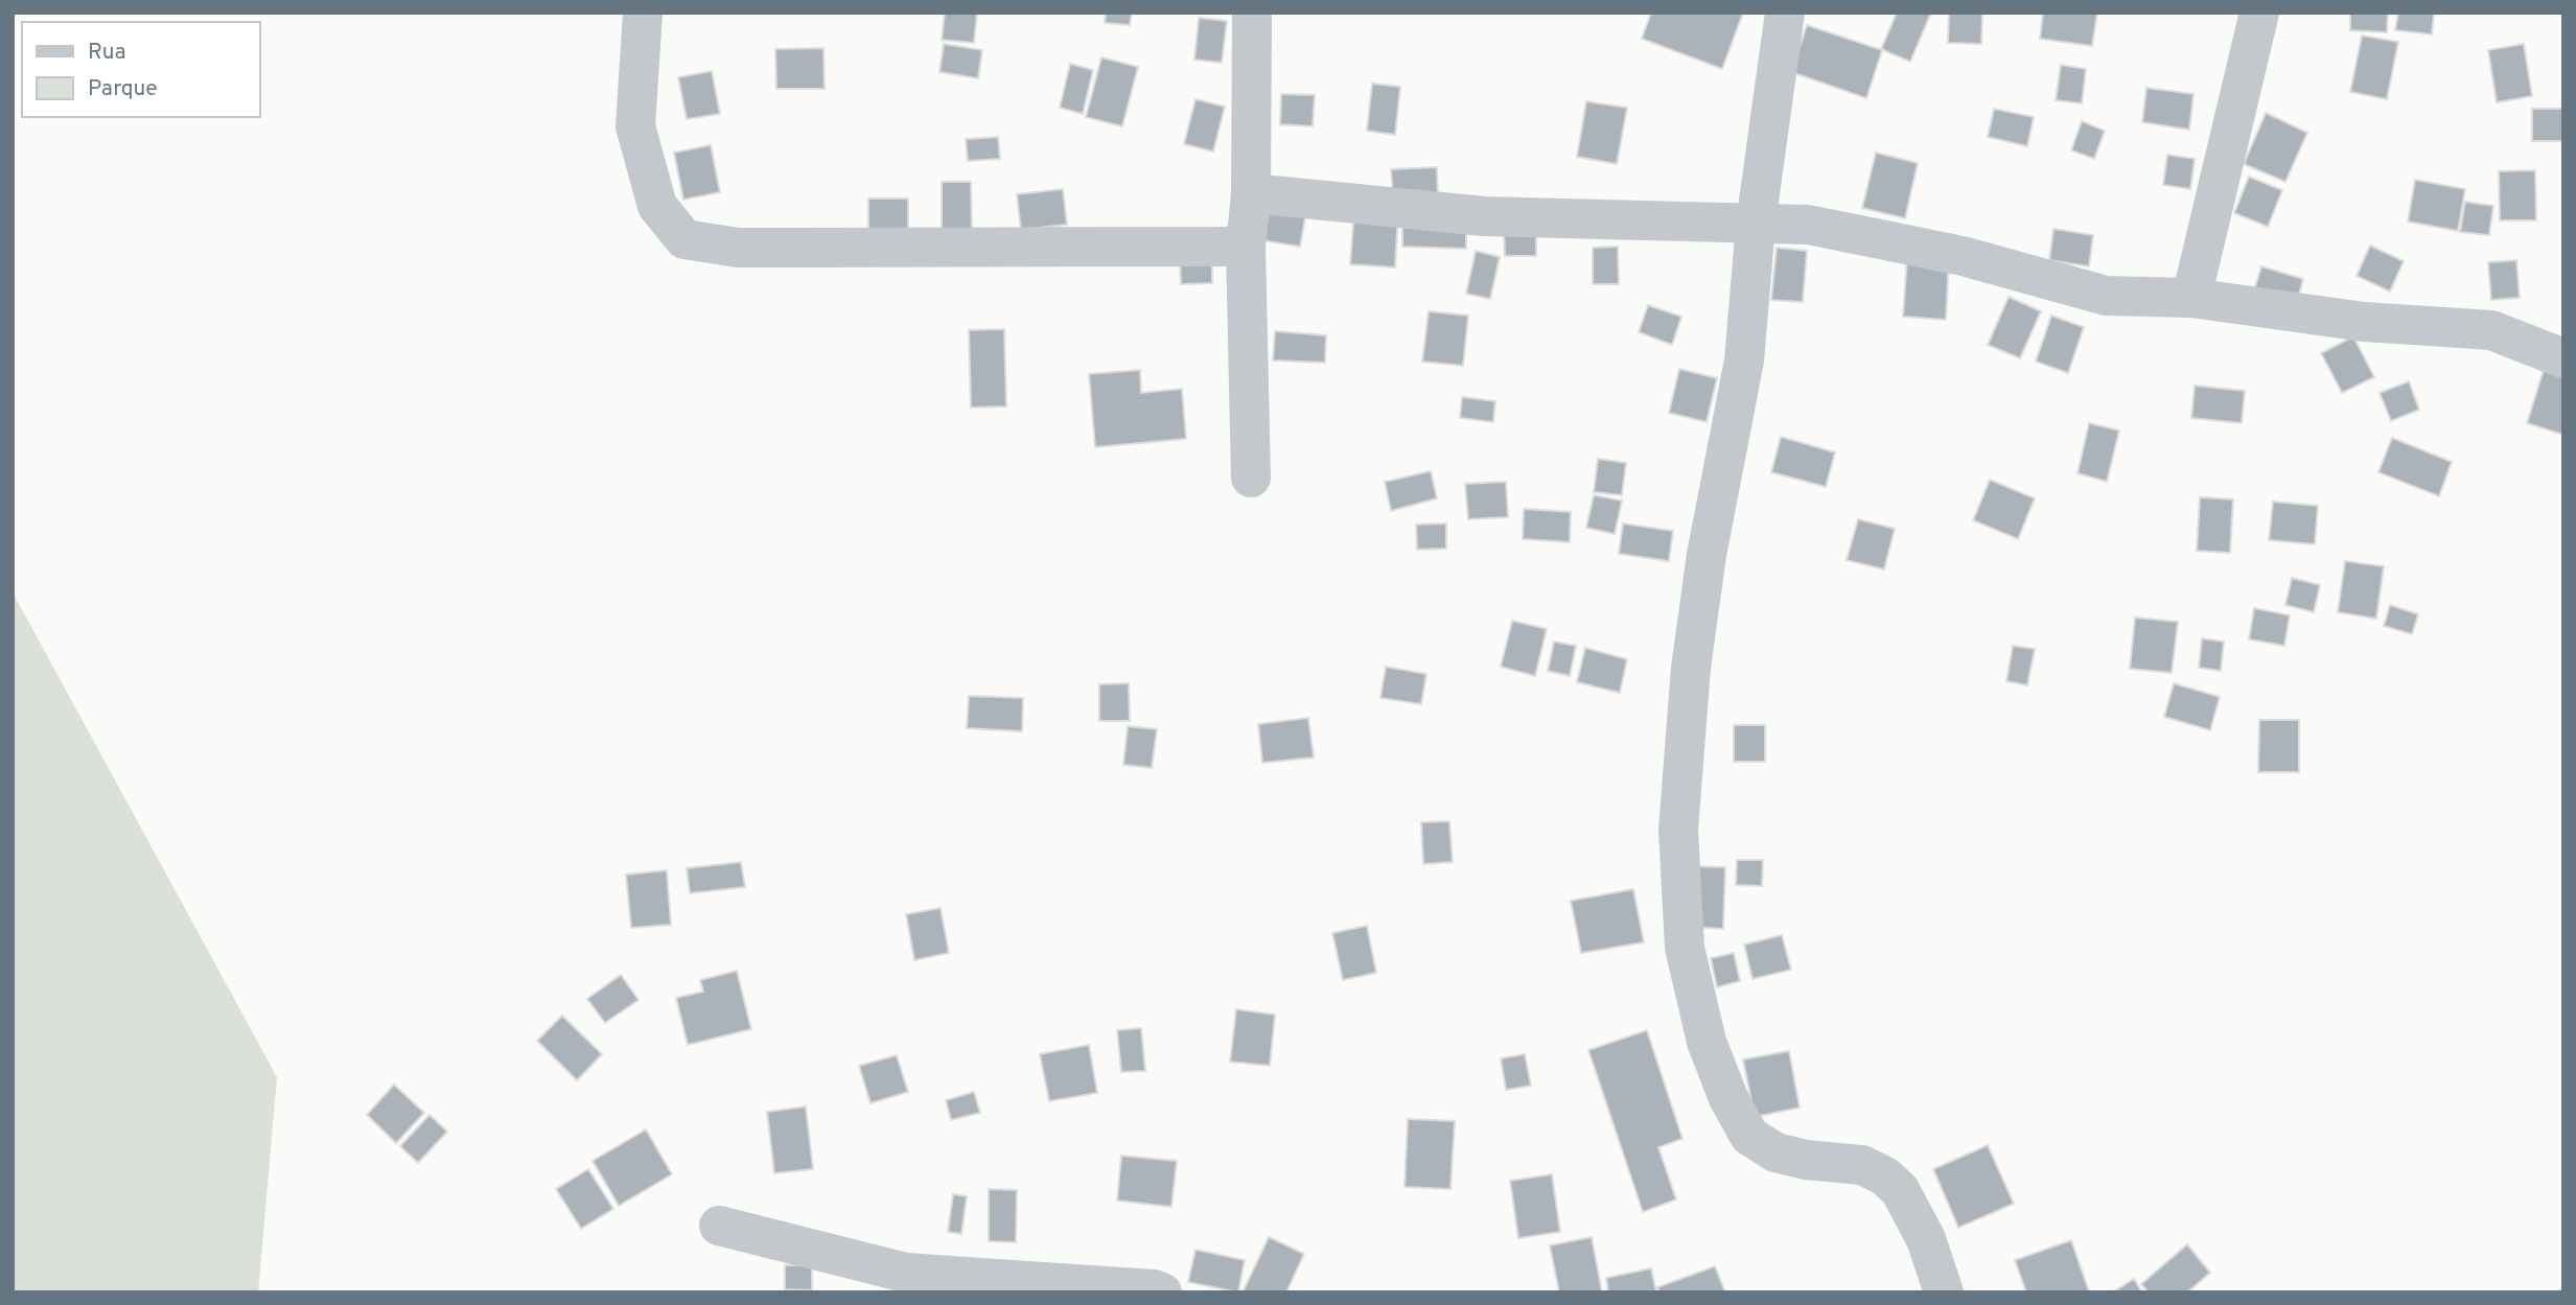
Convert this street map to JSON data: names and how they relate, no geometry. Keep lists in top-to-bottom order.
{
  "legend": ["Rua", "Parque"]
}
